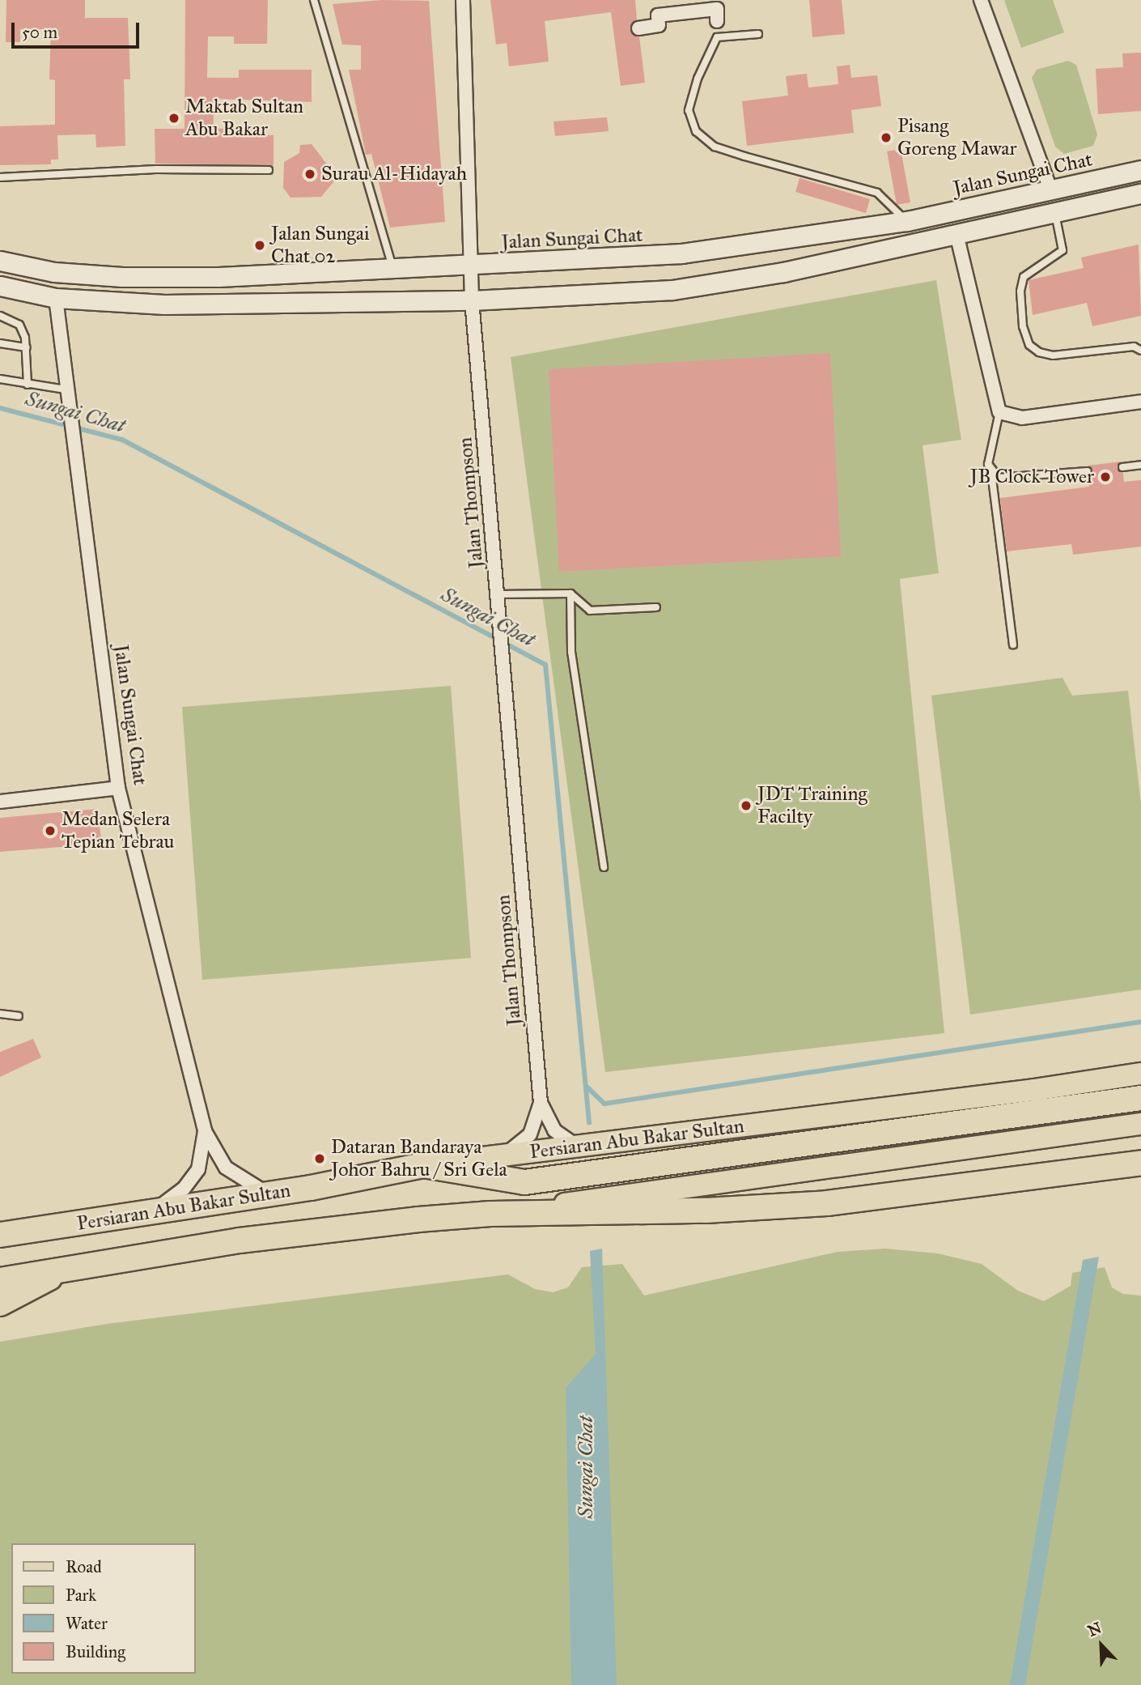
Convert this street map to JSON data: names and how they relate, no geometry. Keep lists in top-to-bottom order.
{
  "streets": {
    "highway": ["Persiaran Abu Bakar Sultan"],
    "main road": ["Jalan Sungai Chat"],
    "street": ["Jalan Thompson"]
  },
  "crossings": [
    ["Jalan Sungai Chat", "Jalan Thompson"],
    ["Jalan Sungai Chat", "Persiaran Abu Bakar Sultan"],
    ["Jalan Thompson", "Persiaran Abu Bakar Sultan"]
  ],
  "water": ["Sungai Chat"],
  "places": [
    "Maktab Sultan Abu Bakar",
    "Pisang Goreng Mawar",
    "Surau Al-Hidayah",
    "Jalan Sungai Chat 02",
    "JB Clock Tower",
    "JDT Training Facilty",
    "Medan Selera Tepian Tebrau",
    "Dataran Bandaraya Johor Bahru / Sri Gela"
  ],
  "legend": [
    "Road",
    "Park",
    "Water",
    "Building"
  ],
  "scale_bar": "50 m",
  "north": "top left"
}
